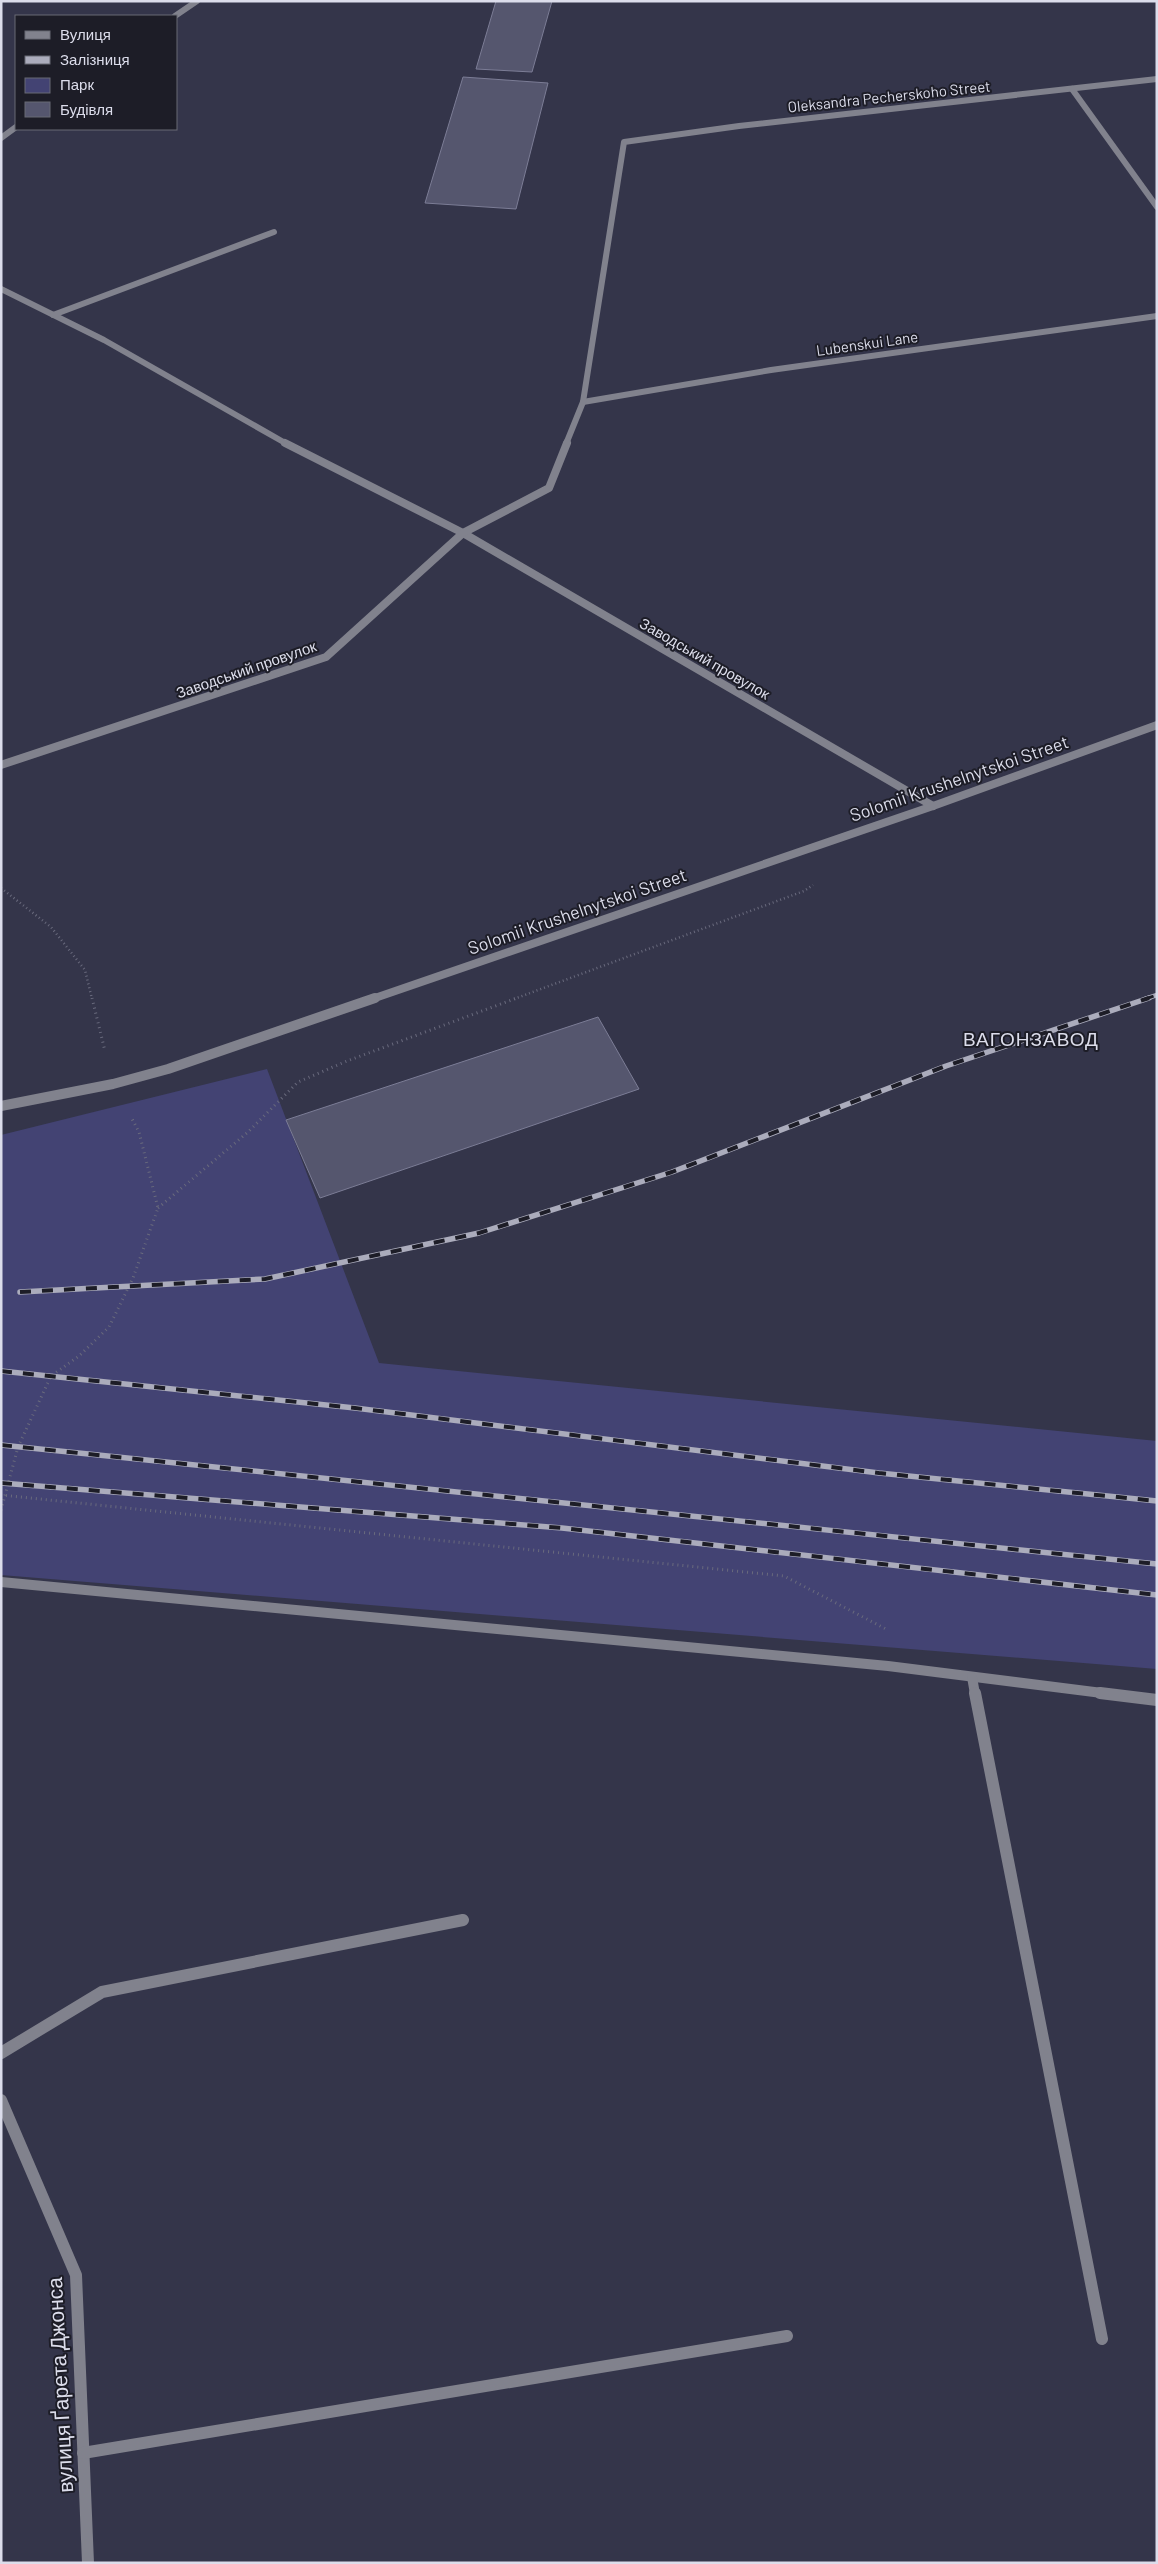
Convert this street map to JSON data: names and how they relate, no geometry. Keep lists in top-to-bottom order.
{
  "streets": {
    "street": [
      "Oleksandra Pecherskoho Street",
      "Lubenskui Lane",
      "Заводський провулок",
      "Solomii Krushelnytskoi Street",
      "вулиця Ґарета Джонса"
    ]
  },
  "crossings": [
    ["Oleksandra Pecherskoho Street", "Lubenskui Lane"],
    ["Заводський провулок", "Solomii Krushelnytskoi Street"]
  ],
  "districts": ["ВАГОНЗАВОД"],
  "legend": [
    "Вулиця",
    "Залізниця",
    "Парк",
    "Будівля"
  ]
}
